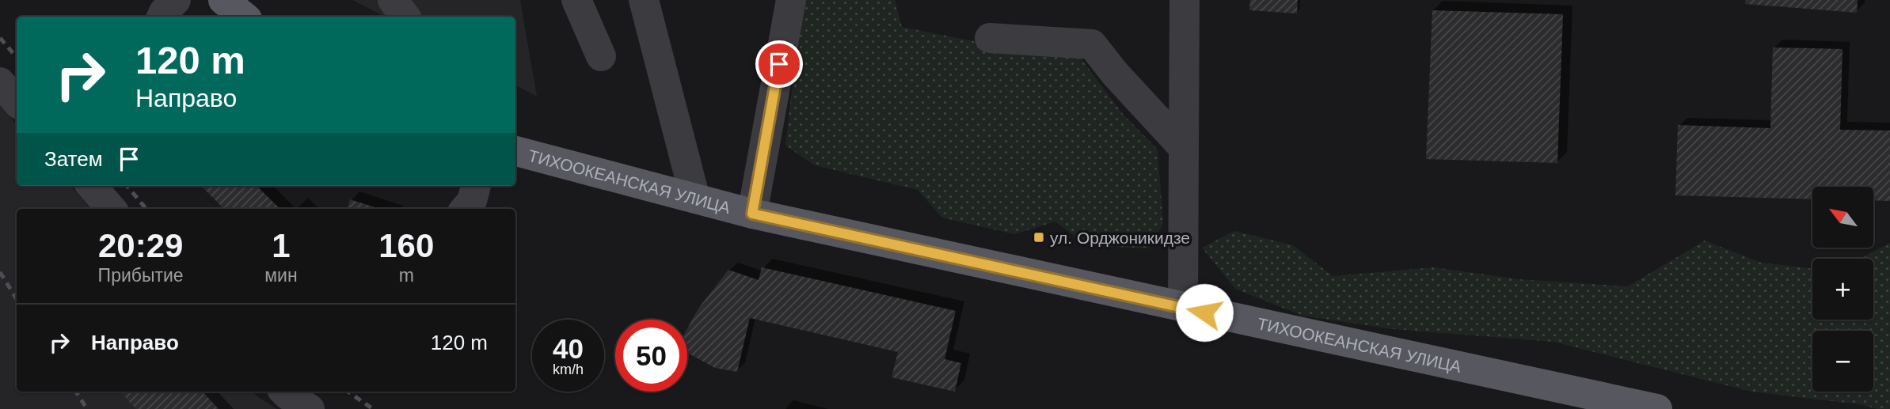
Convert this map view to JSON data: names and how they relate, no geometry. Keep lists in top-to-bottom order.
{
  "streets": {
    "main road": ["ТИХООКЕАНСКАЯ УЛИЦА"]
  },
  "places": {
    "transit": ["ул. Орджоникидзе"]
  },
  "north": "top left",
  "page": {
    "turn": ["120 m", "Направо"],
    "then": "Затем",
    "map_buttons": ["+", "−"],
    "eta": [
      "20:29",
      "Прибытие",
      "1",
      "мин",
      "160",
      "m"
    ],
    "list": [
      {
        "name": "Направо",
        "value": "120 m"
      }
    ],
    "speed": "40 km/h",
    "limit": "50"
  }
}
